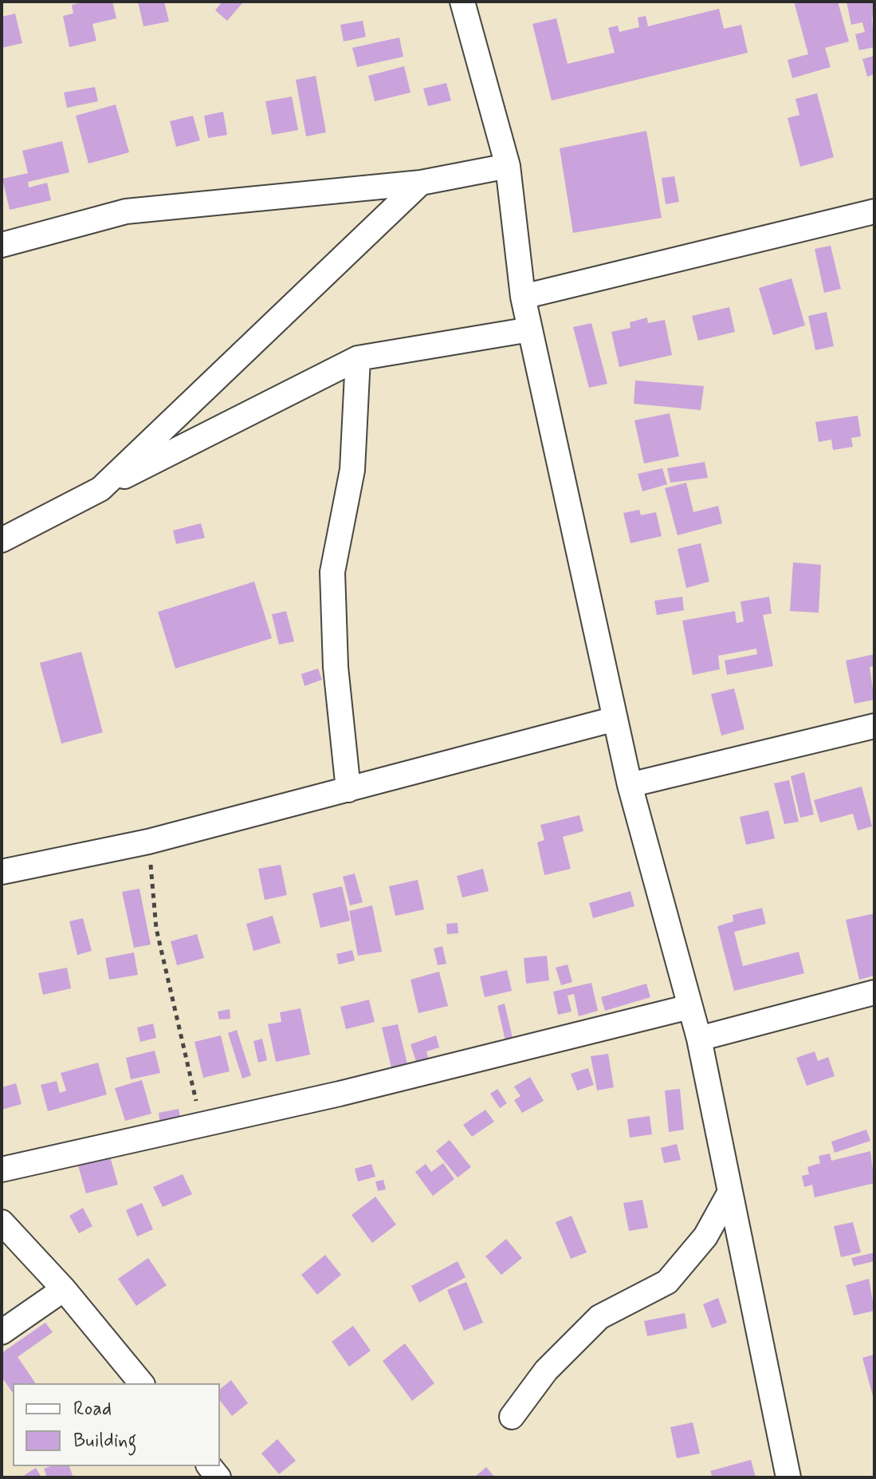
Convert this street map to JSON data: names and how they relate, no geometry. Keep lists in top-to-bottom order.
{
  "legend": ["Road", "Building"]
}
